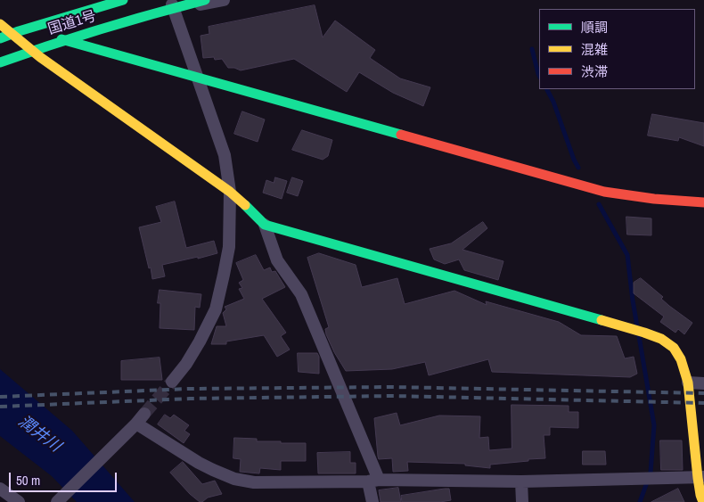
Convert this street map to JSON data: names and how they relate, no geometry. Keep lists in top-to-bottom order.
{
  "streets": {
    "main road": ["国道1号"]
  },
  "water": ["潤井川"],
  "legend": ["順調", "混雑", "渋滞"],
  "scale_bar": "50 m"
}
